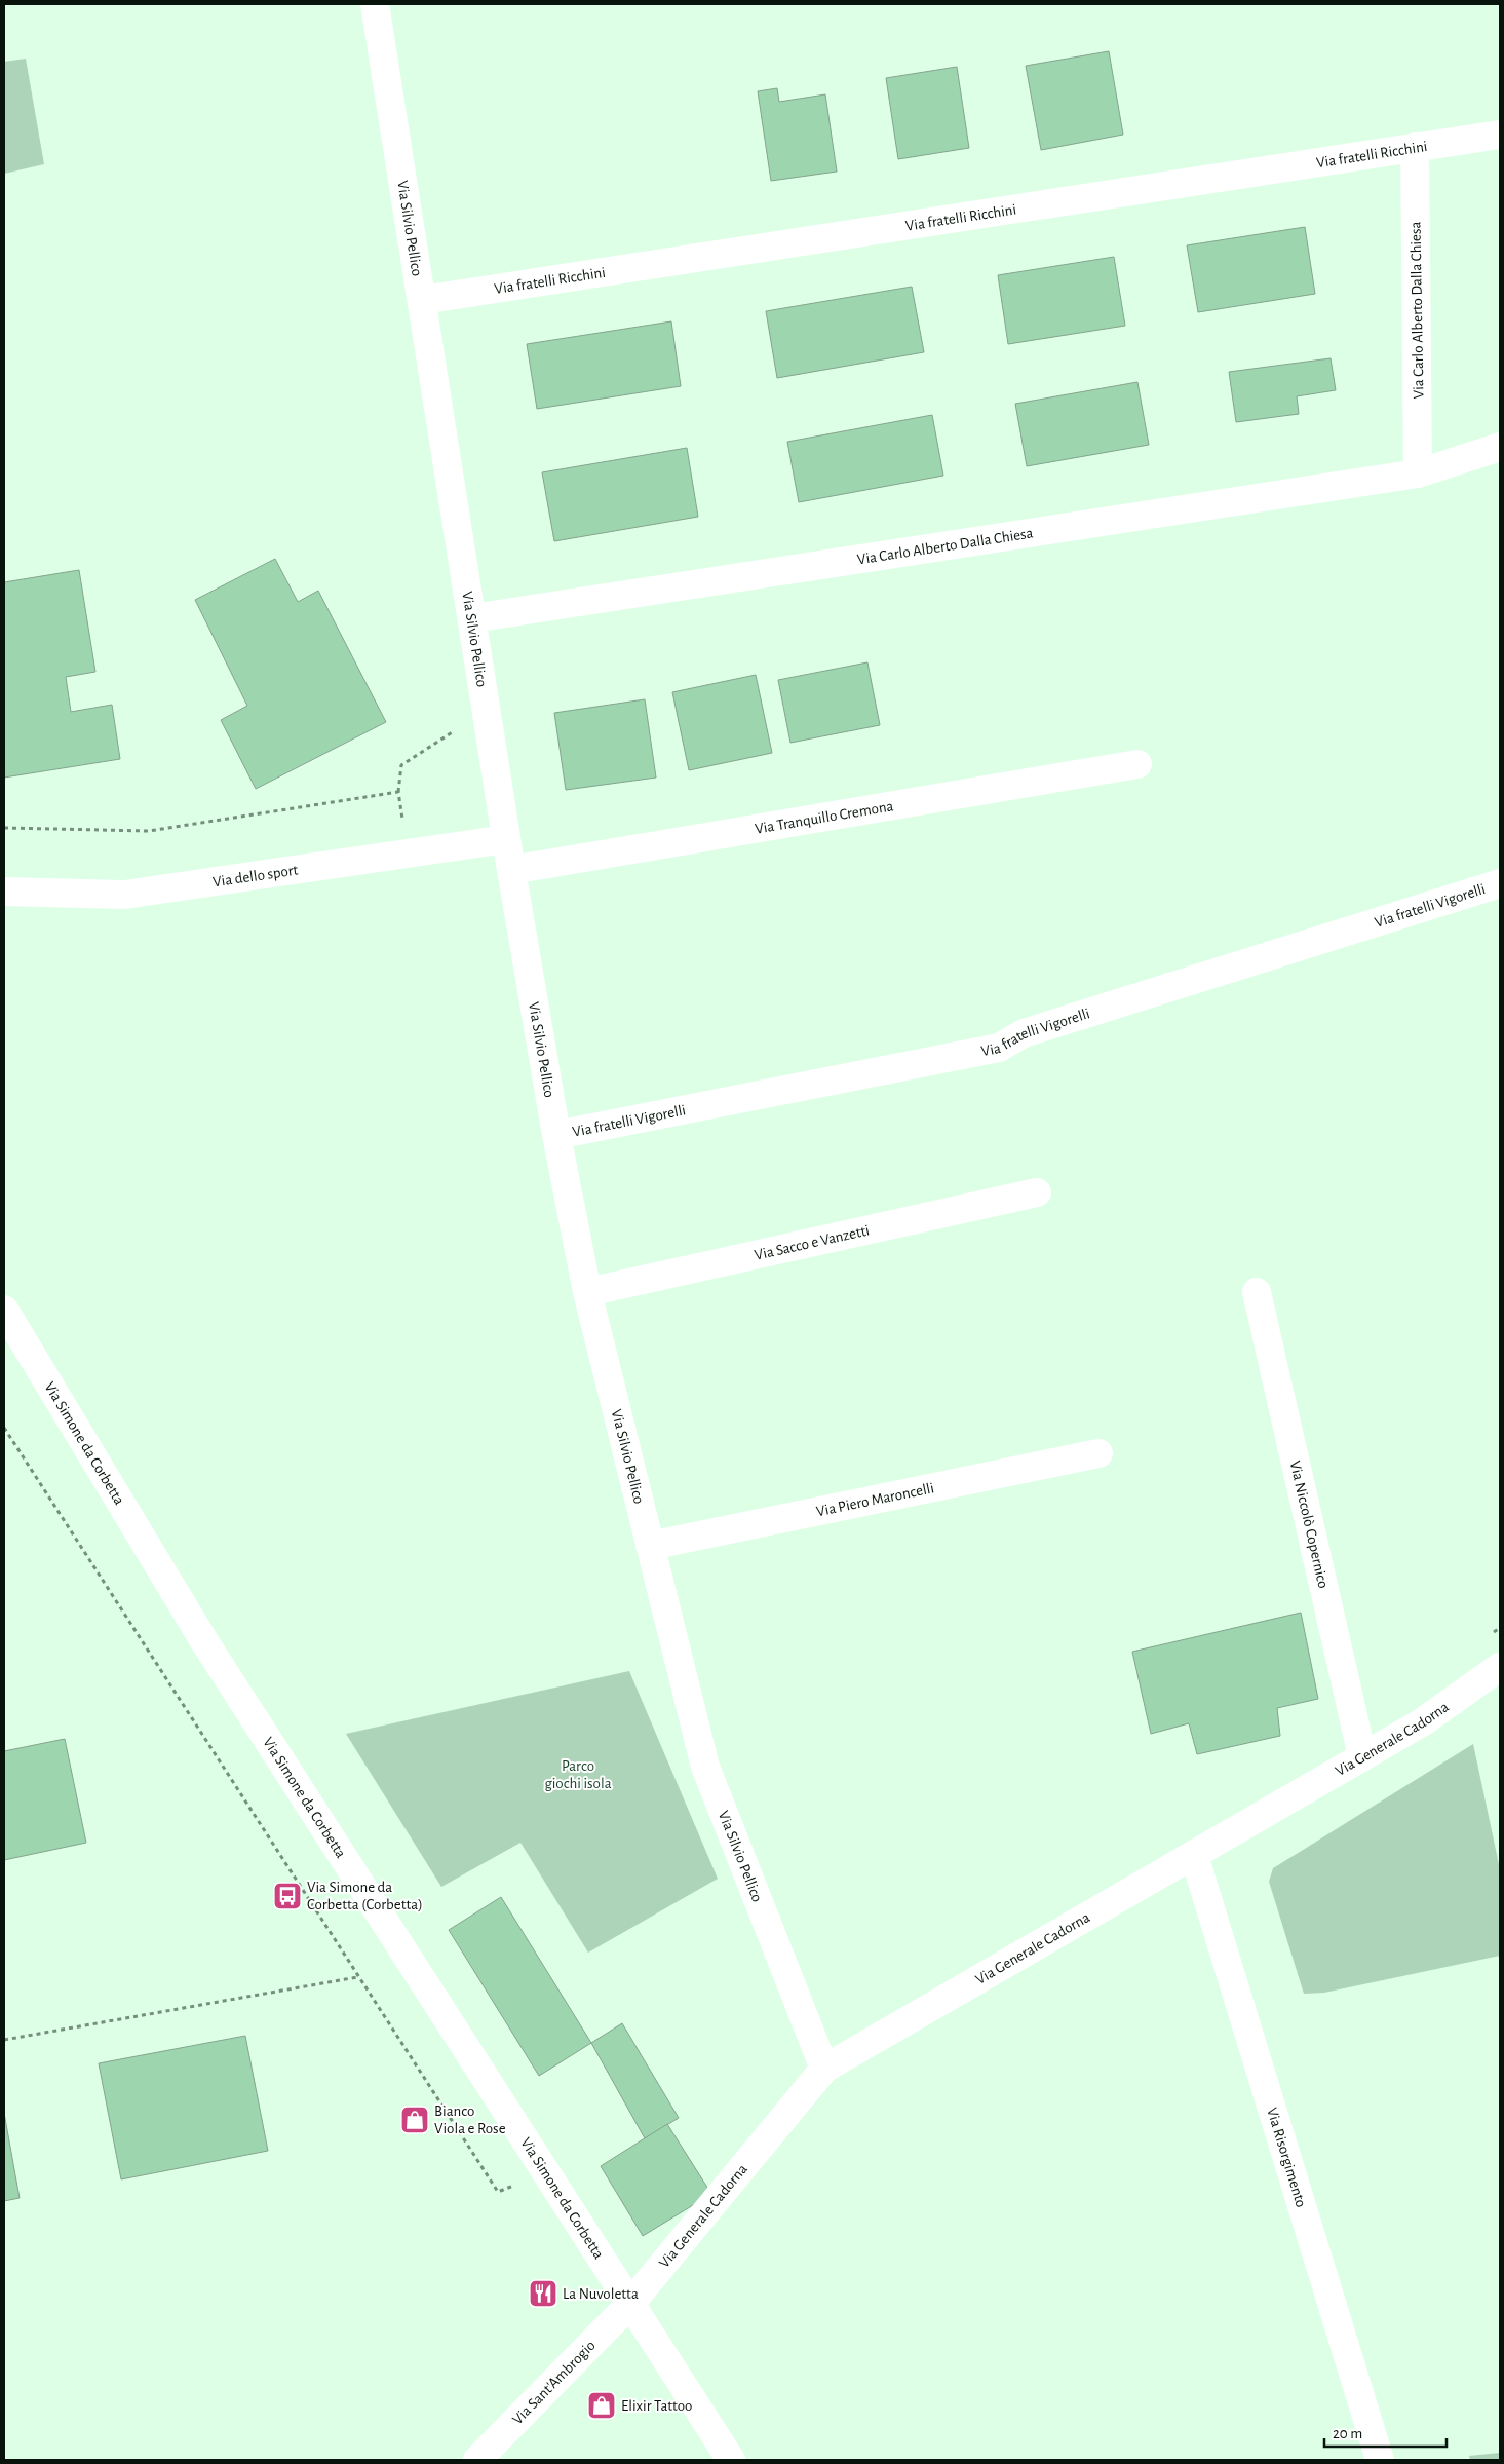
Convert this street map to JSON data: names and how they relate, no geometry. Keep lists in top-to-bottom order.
{
  "streets": {
    "street": [
      "Via fratelli Ricchini",
      "Via Silvio Pellico",
      "Via Carlo Alberto Dalla Chiesa",
      "Via Tranquillo Cremona",
      "Via dello sport",
      "Via fratelli Vigorelli",
      "Via Sacco e Vanzetti",
      "Via Simone da Corbetta",
      "Via Piero Maroncelli",
      "Via Niccolò Copernico",
      "Via Generale Cadorna",
      "Via Risorgimento",
      "Via Sant'Ambrogio"
    ]
  },
  "crossings": [
    ["Via fratelli Ricchini", "Via Silvio Pellico"],
    ["Via fratelli Ricchini", "Via Carlo Alberto Dalla Chiesa"],
    ["Via Silvio Pellico", "Via Carlo Alberto Dalla Chiesa"],
    ["Via Silvio Pellico", "Via Tranquillo Cremona"],
    ["Via Silvio Pellico", "Via dello sport"],
    ["Via Silvio Pellico", "Via fratelli Vigorelli"],
    ["Via Silvio Pellico", "Via Sacco e Vanzetti"],
    ["Via Silvio Pellico", "Via Piero Maroncelli"],
    ["Via Silvio Pellico", "Via Generale Cadorna"],
    ["Via Simone da Corbetta", "Via Generale Cadorna"],
    ["Via Simone da Corbetta", "Via Sant'Ambrogio"],
    ["Via Niccolò Copernico", "Via Generale Cadorna"],
    ["Via Generale Cadorna", "Via Risorgimento"],
    ["Via Generale Cadorna", "Via Sant'Ambrogio"]
  ],
  "parks": ["Parco giochi isola"],
  "places": {
    "bus stop": ["Via Simone da Corbetta (Corbetta)"],
    "shop": ["Bianco Viola e Rose", "Elixir Tattoo"],
    "restaurant": ["La Nuvoletta"]
  },
  "scale_bar": "20 m"
}
